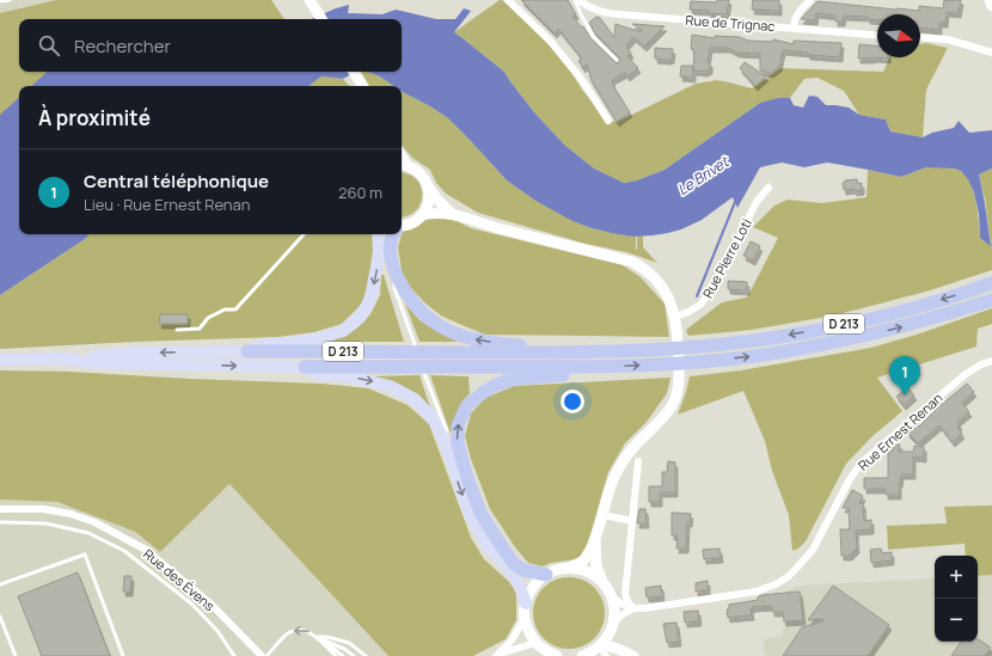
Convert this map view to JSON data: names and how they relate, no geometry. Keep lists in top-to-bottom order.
{
  "streets": {
    "highway": ["D 213"],
    "street": [
      "Rue de Trignac",
      "Rue Pierre Loti",
      "Rue Ernest Renan",
      "Rue des Évens"
    ]
  },
  "water": ["Le Brivet"],
  "north": "right",
  "page": {
    "search": "Rechercher",
    "heading": "À proximité",
    "list": [
      {
        "mark": "1",
        "name": "Central téléphonique",
        "note": "Lieu · Rue Ernest Renan",
        "value": "260 m"
      }
    ],
    "pins": "1",
    "map_buttons": ["+", "−"]
  }
}
